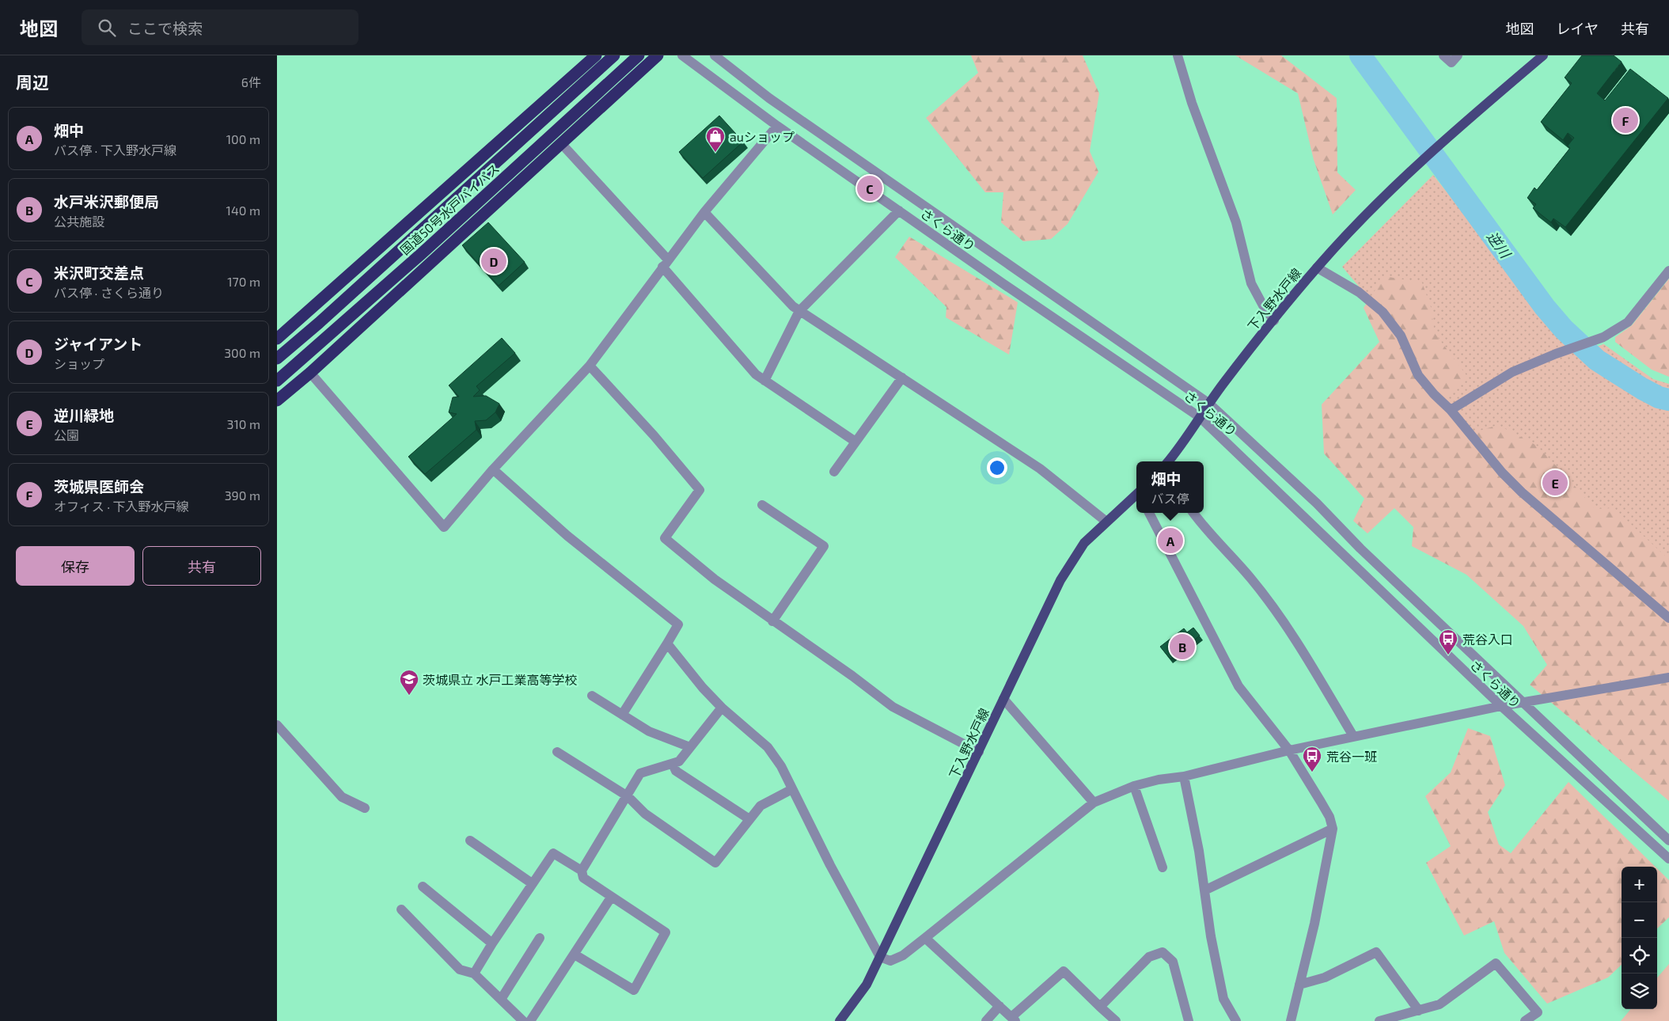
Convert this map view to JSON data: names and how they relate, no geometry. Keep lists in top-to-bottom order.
{
  "streets": {
    "highway": ["国道50号水戸バイパス"],
    "main road": ["下入野水戸線"],
    "street": ["さくら通り"]
  },
  "crossings": [
    ["さくら通り", "下入野水戸線"]
  ],
  "water": ["逆川"],
  "places": {
    "shop": ["auショップ"],
    "bus stop": ["荒谷入口", "荒谷一班"],
    "school or university": ["茨城県立 水戸工業高等学校"]
  },
  "page": {
    "header": "地図",
    "search": "ここで検索",
    "nav": ["地図", "レイヤ", "共有"],
    "heading": ["周辺", "6件"],
    "pins": [
      "F",
      "C",
      "D",
      "E",
      "A",
      "B"
    ],
    "list": [
      {
        "mark": "A",
        "name": "畑中",
        "note": "バス停 · 下入野水戸線",
        "value": "100 m"
      },
      {
        "mark": "B",
        "name": "水戸米沢郵便局",
        "note": "公共施設",
        "value": "140 m"
      },
      {
        "mark": "C",
        "name": "米沢町交差点",
        "note": "バス停 · さくら通り",
        "value": "170 m"
      },
      {
        "mark": "D",
        "name": "ジャイアント",
        "note": "ショップ",
        "value": "300 m"
      },
      {
        "mark": "E",
        "name": "逆川緑地",
        "note": "公園",
        "value": "310 m"
      },
      {
        "mark": "F",
        "name": "茨城県医師会",
        "note": "オフィス · 下入野水戸線",
        "value": "390 m"
      }
    ],
    "popup": ["畑中", "バス停"],
    "buttons": ["保存", "共有"],
    "map_buttons": ["+", "−"]
  }
}
